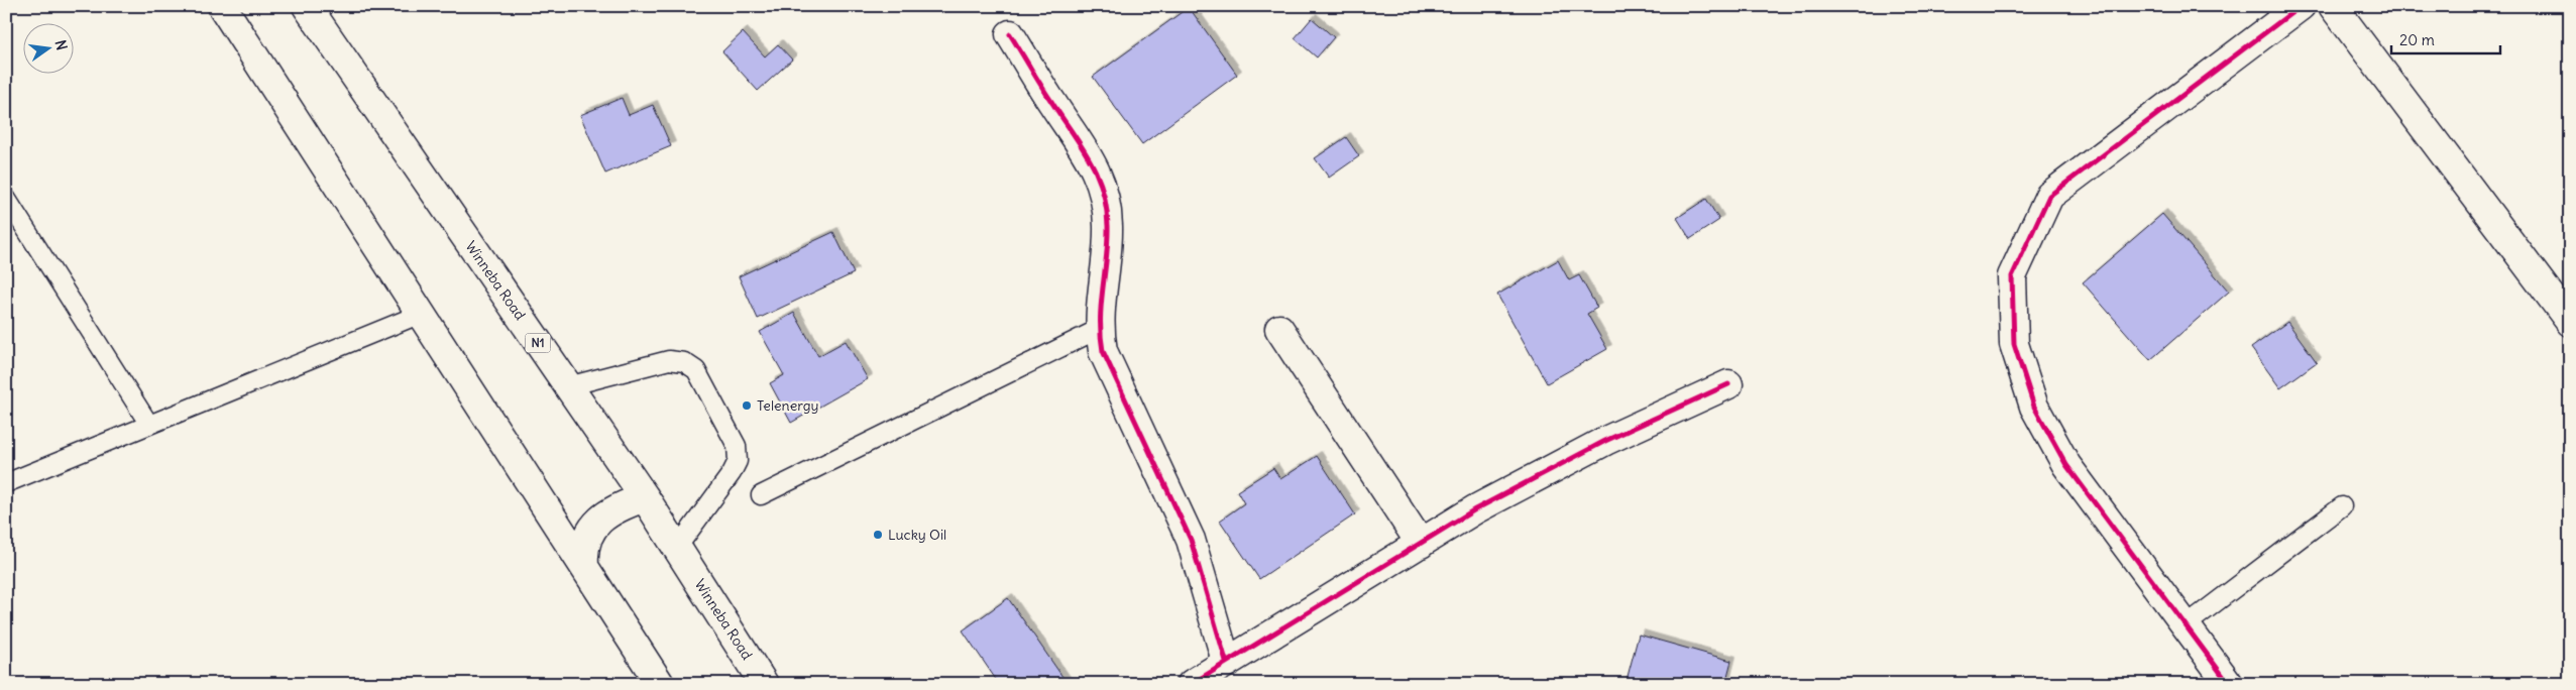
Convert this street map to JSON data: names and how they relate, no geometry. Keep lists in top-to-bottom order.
{
  "streets": {
    "main road": ["Winneba Road", "N1"]
  },
  "places": ["Telenergy", "Lucky Oil"],
  "scale_bar": "20 m",
  "north": "right"
}
